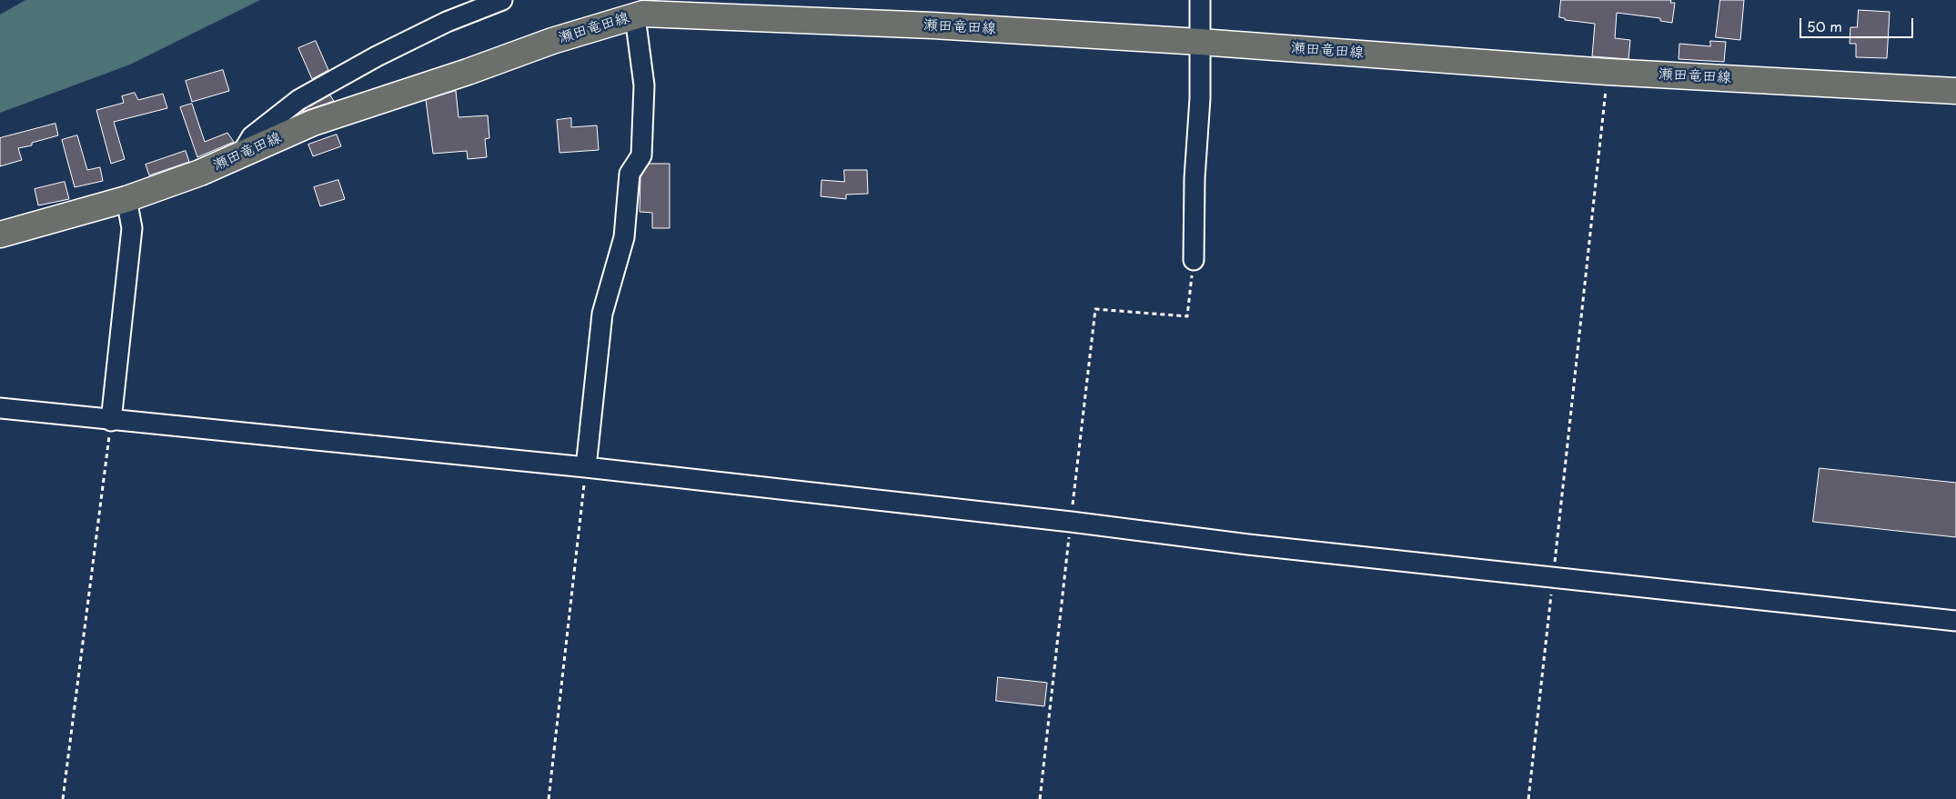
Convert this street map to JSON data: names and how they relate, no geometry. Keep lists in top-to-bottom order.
{
  "streets": {
    "main road": ["瀬田竜田線"]
  },
  "scale_bar": "50 m"
}
